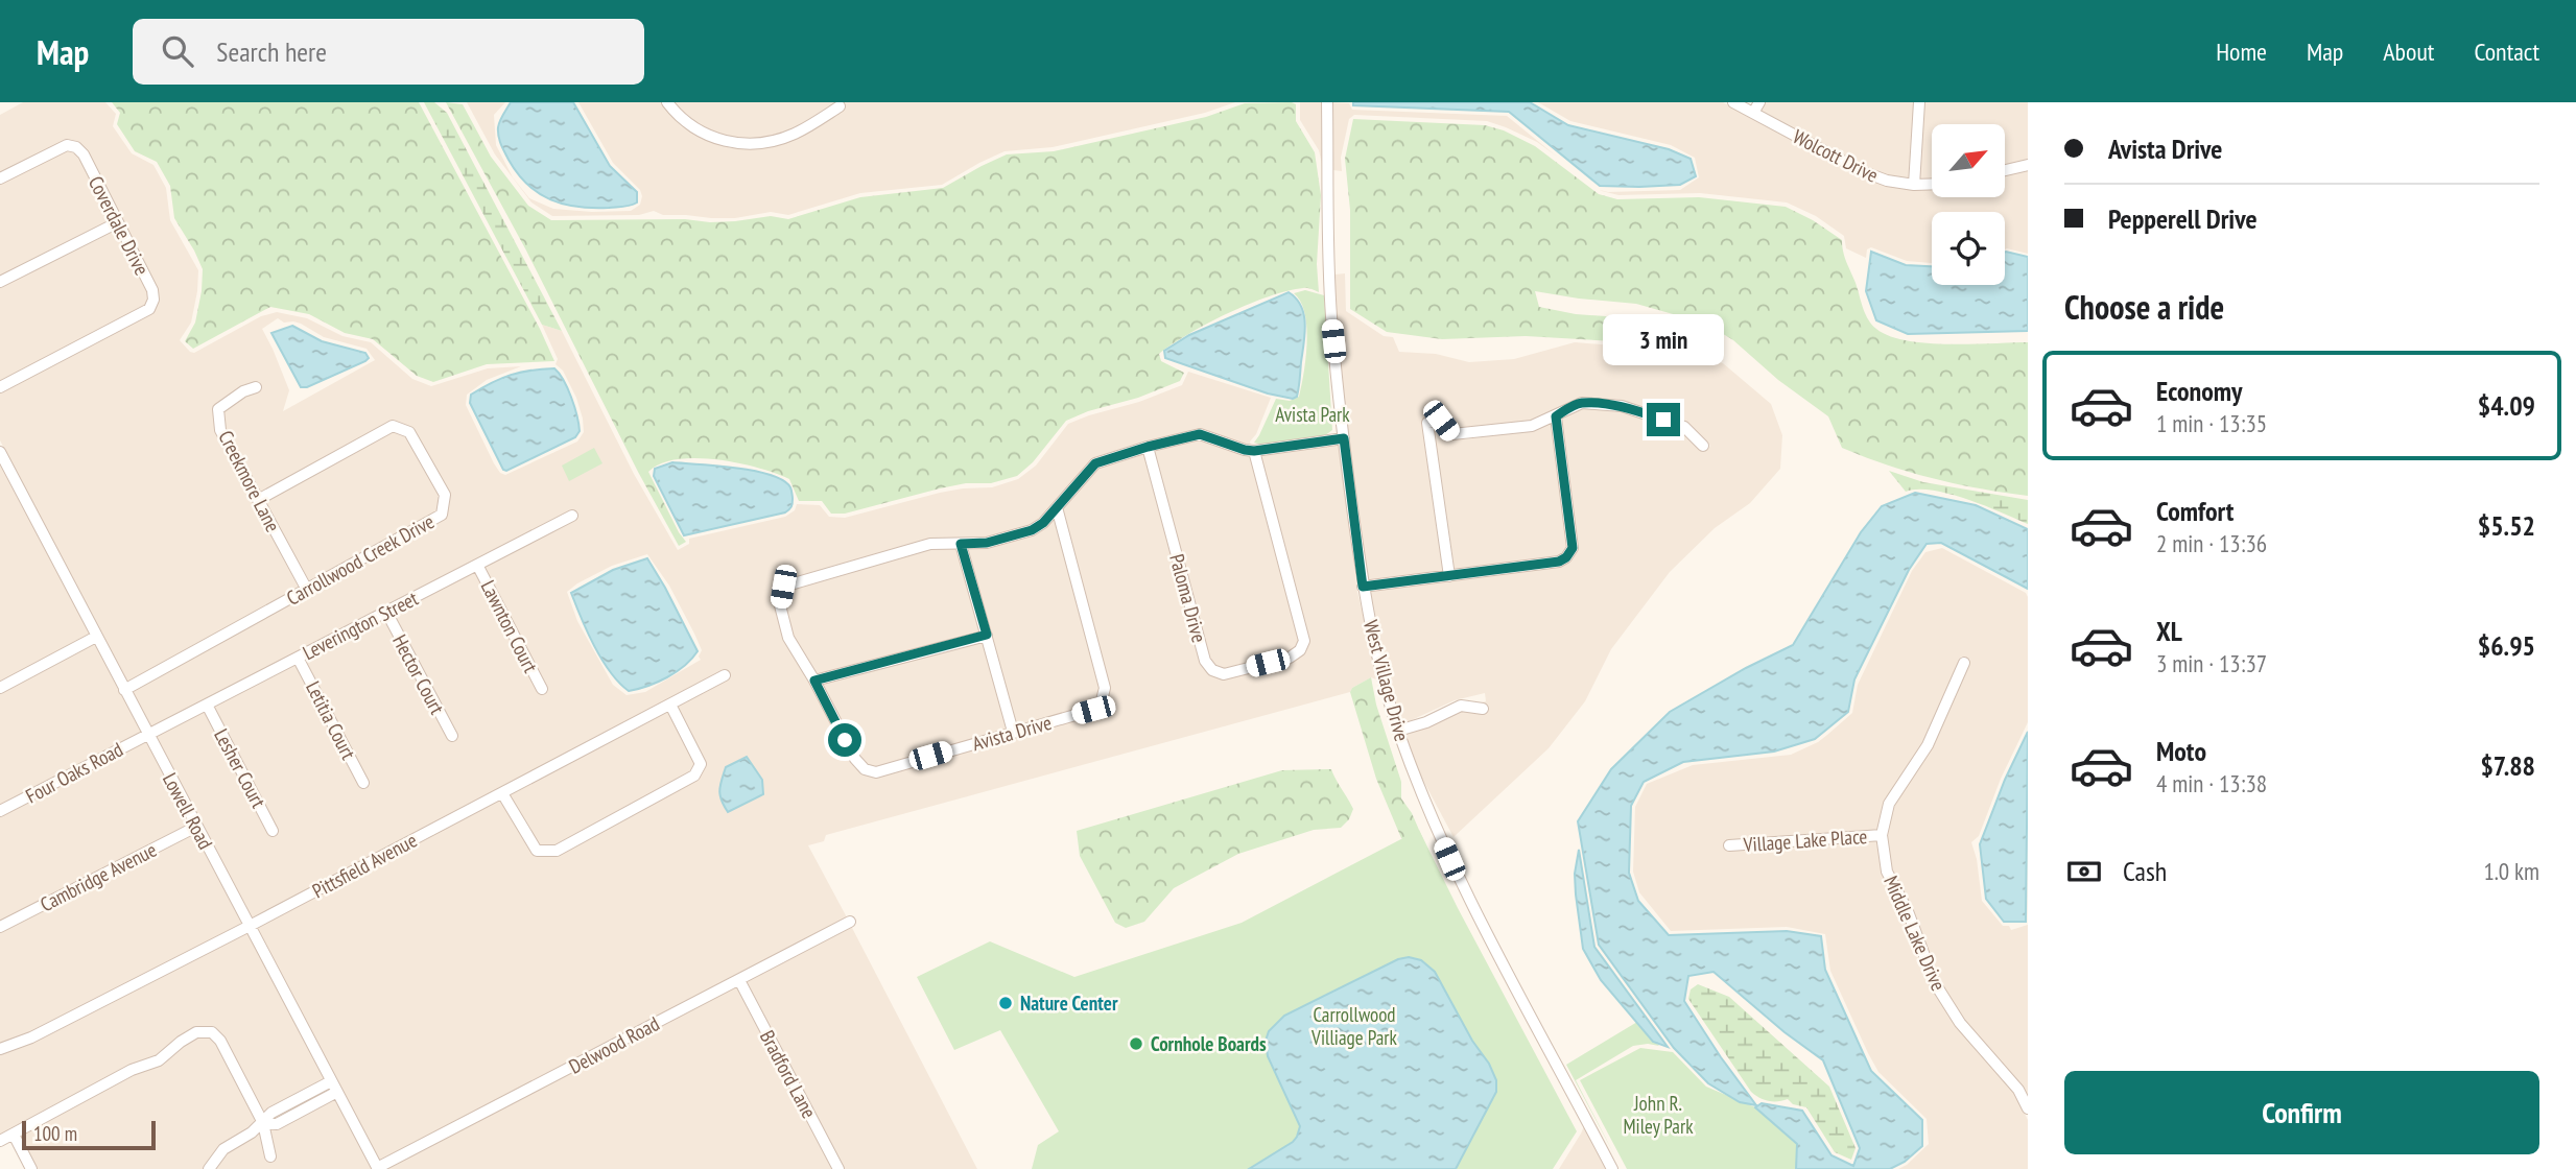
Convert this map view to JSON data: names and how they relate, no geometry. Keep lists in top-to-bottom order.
{
  "streets": {
    "street": [
      "Wolcott Drive",
      "Coverdale Drive",
      "Creekmore Lane",
      "Carrollwood Creek Drive",
      "Paloma Drive",
      "Leverington Street",
      "Lawnton Court",
      "Hector Court",
      "West Village Drive",
      "Letitia Court",
      "Avista Drive",
      "Lesher Court",
      "Four Oaks Road",
      "Lowell Road",
      "Village Lake Place",
      "Pittsfield Avenue",
      "Cambridge Avenue",
      "Middle Lake Drive",
      "Delwood Road",
      "Bradford Lane"
    ]
  },
  "crossings": [
    ["Creekmore Lane", "Carrollwood Creek Drive"],
    ["Carrollwood Creek Drive", "Lowell Road"],
    ["Paloma Drive", "Avista Drive"],
    ["Leverington Street", "Lawnton Court"],
    ["Leverington Street", "Hector Court"],
    ["Leverington Street", "Letitia Court"],
    ["Leverington Street", "Lesher Court"],
    ["Leverington Street", "Four Oaks Road"],
    ["Leverington Street", "Lowell Road"],
    ["West Village Drive", "Avista Drive"],
    ["Four Oaks Road", "Lowell Road"],
    ["Lowell Road", "Pittsfield Avenue"],
    ["Lowell Road", "Cambridge Avenue"],
    ["Lowell Road", "Delwood Road"],
    ["Village Lake Place", "Middle Lake Drive"],
    ["Delwood Road", "Bradford Lane"]
  ],
  "parks": ["Avista Park", "Carrollwood Villiage Park", "John R. Miley Park"],
  "places": ["Nature Center", "Cornhole Boards"],
  "scale_bar": "100 m",
  "north": "top right",
  "page": {
    "header": "Map",
    "search": "Search here",
    "nav": [
      "Home",
      "Map",
      "About",
      "Contact"
    ],
    "banner": ["Avista Drive", "Pepperell Drive"],
    "heading": "Choose a ride",
    "bubble": "3 min",
    "list": [
      {
        "name": "Economy",
        "note": "1 min · 13:35",
        "value": "$4.09"
      },
      {
        "name": "Comfort",
        "note": "2 min · 13:36",
        "value": "$5.52"
      },
      {
        "name": "XL",
        "note": "3 min · 13:37",
        "value": "$6.95"
      },
      {
        "name": "Moto",
        "note": "4 min · 13:38",
        "value": "$7.88"
      }
    ],
    "pay": ["Cash", "1.0 km"],
    "buttons": "Confirm",
    "scale": "100 m"
  }
}
